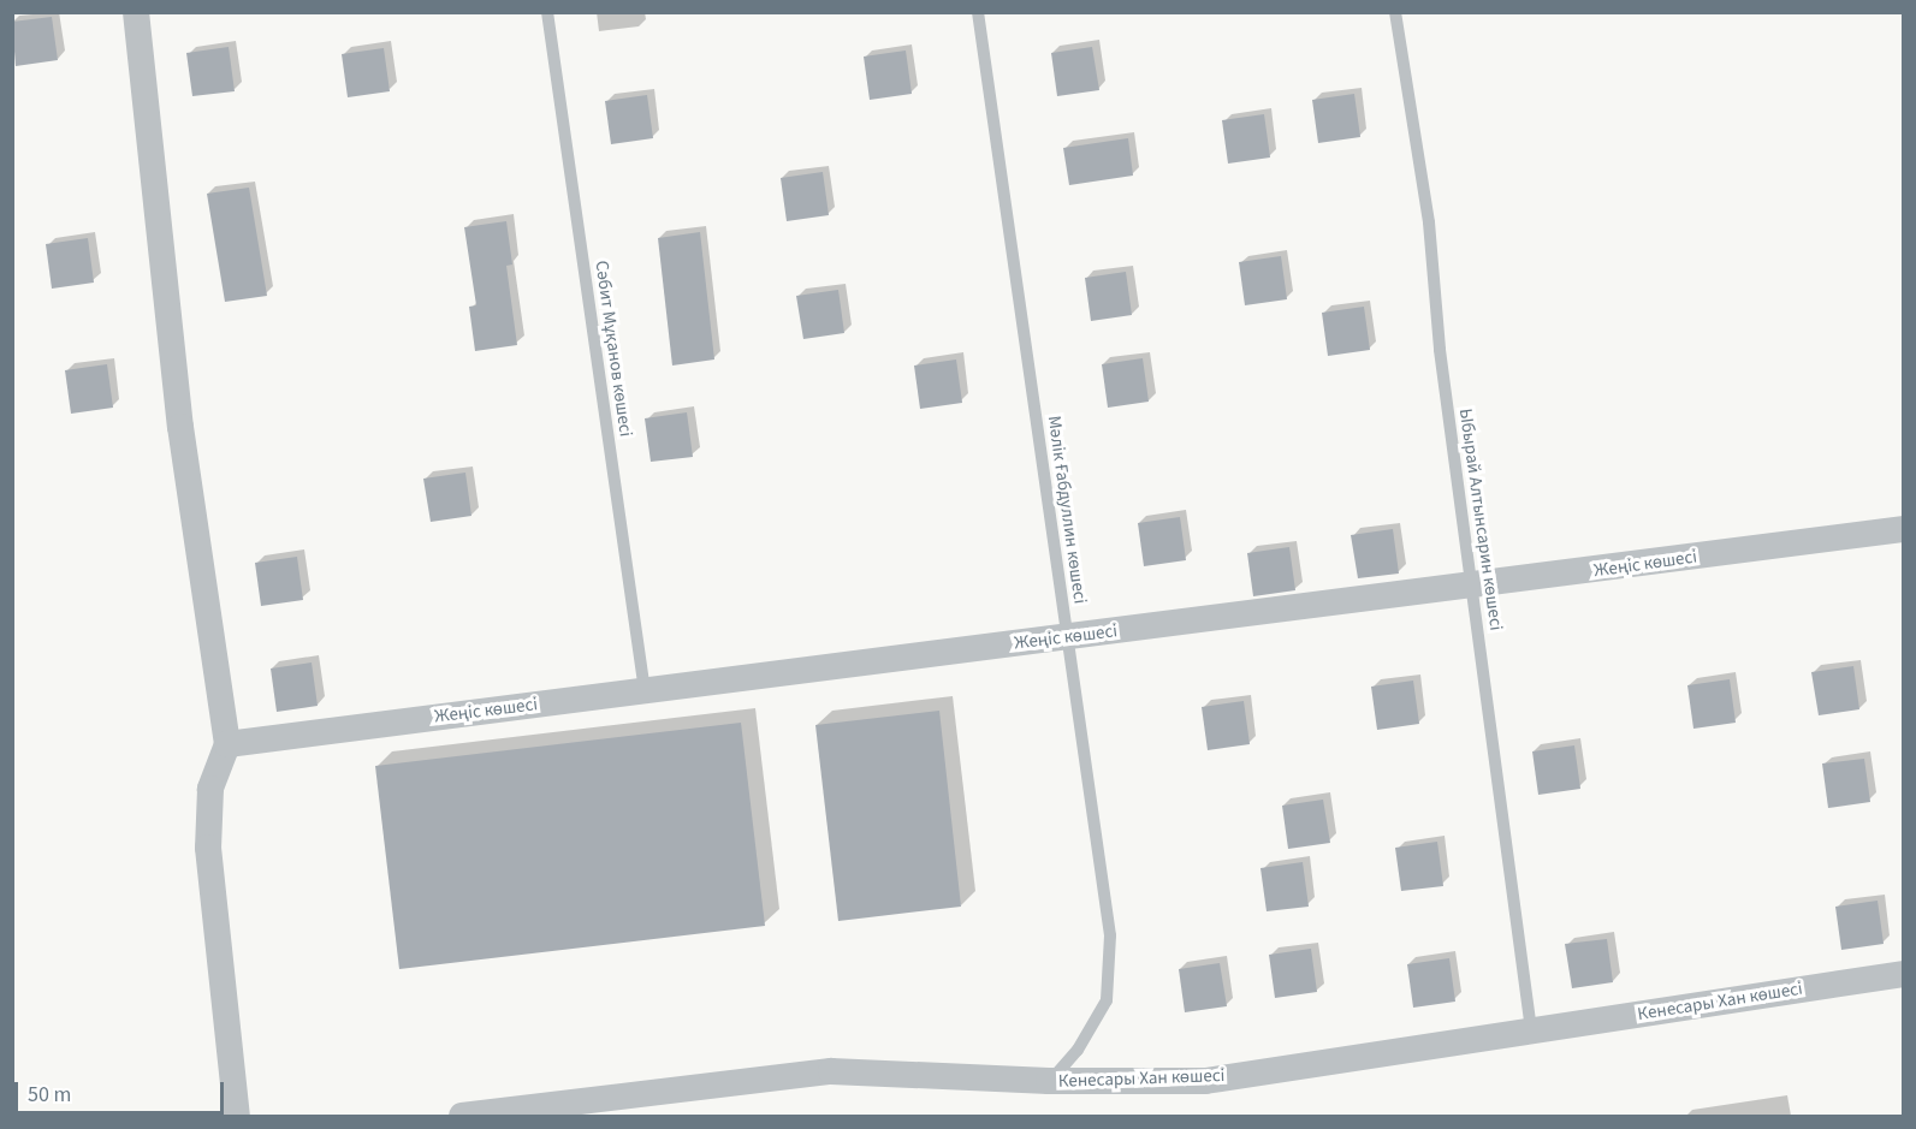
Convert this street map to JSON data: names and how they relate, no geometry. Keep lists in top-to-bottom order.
{
  "streets": {
    "street": ["Жеңіс көшесі", "Кенесары Хан көшесі"],
    "lane": ["Сәбит Мұқанов көшесі", "Мәлік Ғабдуллин көшесі", "Ыбырай Алтынсарин көшесі"]
  },
  "crossings": [
    ["Сәбит Мұқанов көшесі", "Жеңіс көшесі"],
    ["Мәлік Ғабдуллин көшесі", "Жеңіс көшесі"],
    ["Мәлік Ғабдуллин көшесі", "Кенесары Хан көшесі"],
    ["Ыбырай Алтынсарин көшесі", "Жеңіс көшесі"],
    ["Ыбырай Алтынсарин көшесі", "Кенесары Хан көшесі"]
  ],
  "scale_bar": "50 m"
}
